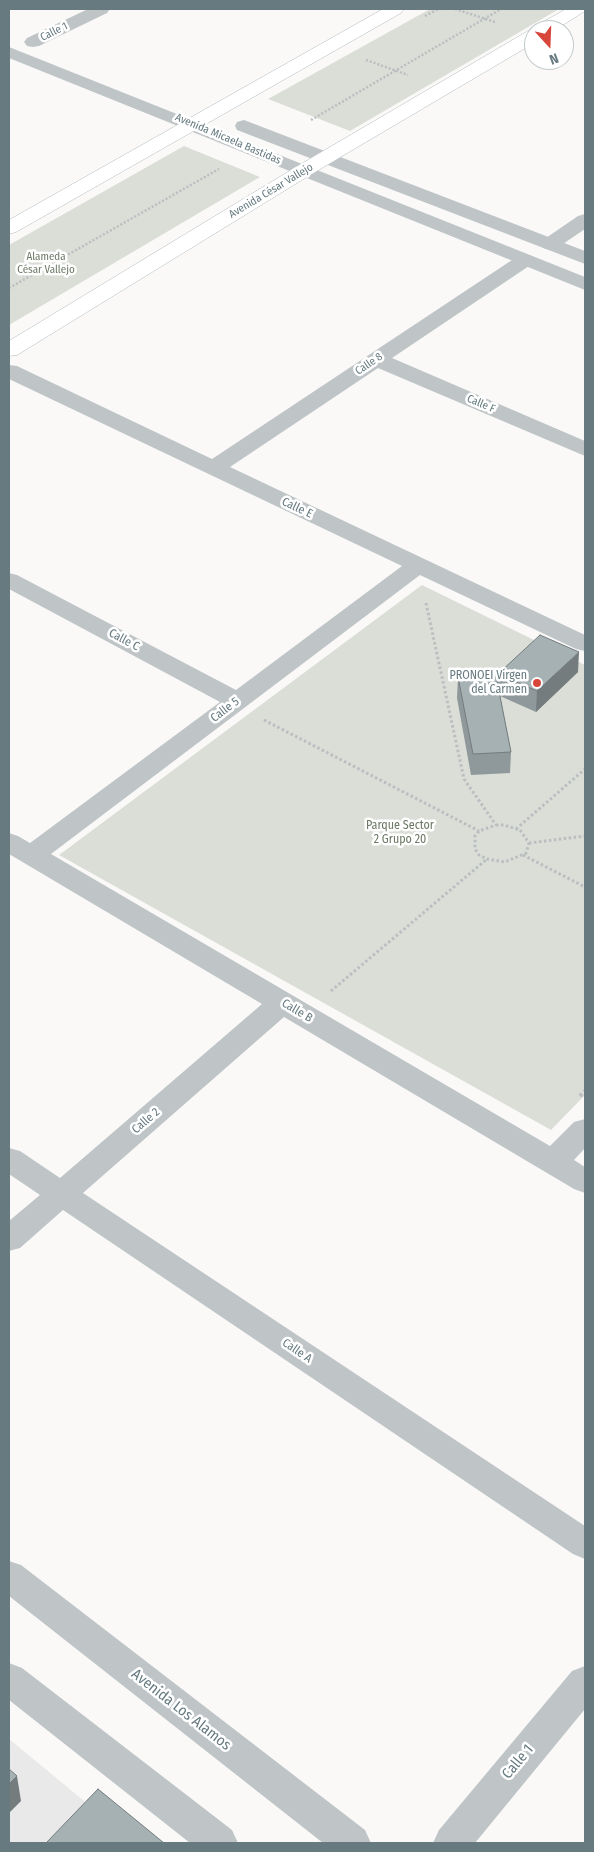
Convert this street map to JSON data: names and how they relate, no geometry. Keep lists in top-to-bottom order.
{
  "streets": {
    "main road": ["Avenida César Vallejo"],
    "street": [
      "Calle 1",
      "Avenida Micaela Bastidas",
      "Calle 8",
      "Calle F",
      "Calle E",
      "Calle C",
      "Calle 5",
      "Calle B",
      "Calle 2",
      "Calle A",
      "Avenida Los Alamos"
    ]
  },
  "crossings": [
    ["Avenida Micaela Bastidas", "Avenida César Vallejo"],
    ["Avenida Micaela Bastidas", "Calle 8"],
    ["Calle 8", "Calle F"],
    ["Calle 8", "Calle E"],
    ["Calle E", "Calle 5"],
    ["Calle C", "Calle 5"],
    ["Calle 5", "Calle B"],
    ["Calle B", "Calle 2"],
    ["Calle 2", "Calle A"]
  ],
  "parks": ["Alameda César Vallejo", "Parque Sector 2 Grupo 20"],
  "places": ["PRONOEI Virgen del Carmen"],
  "north": "bottom"
}
